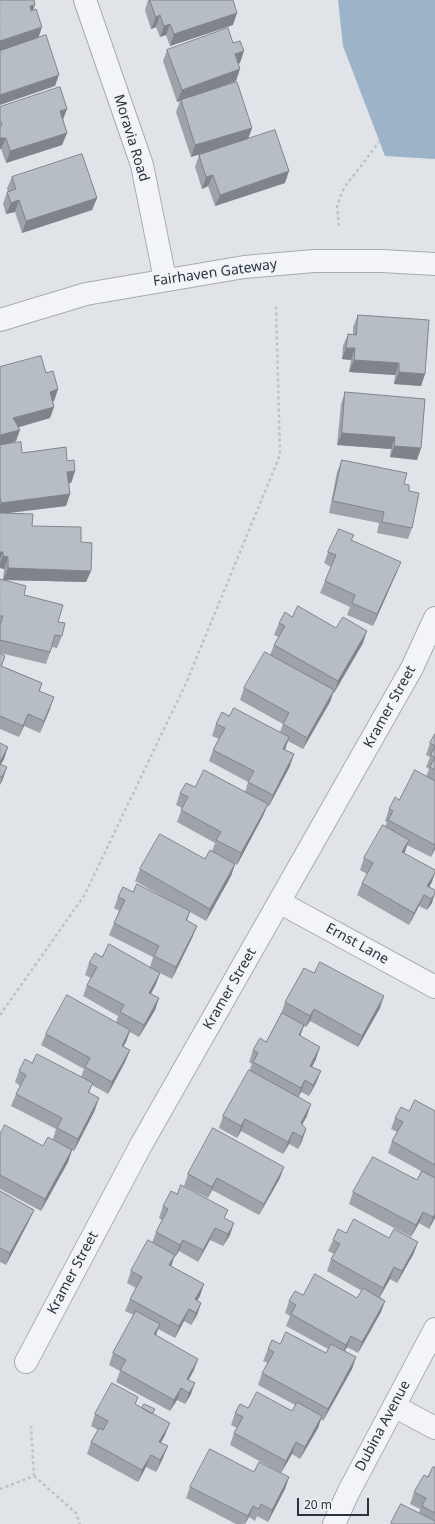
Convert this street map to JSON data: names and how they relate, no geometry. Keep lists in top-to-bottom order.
{
  "streets": {
    "street": [
      "Moravia Road",
      "Fairhaven Gateway",
      "Kramer Street",
      "Ernst Lane",
      "Dubina Avenue"
    ]
  },
  "crossings": [
    ["Moravia Road", "Fairhaven Gateway"],
    ["Kramer Street", "Ernst Lane"]
  ],
  "scale_bar": "20 m"
}
